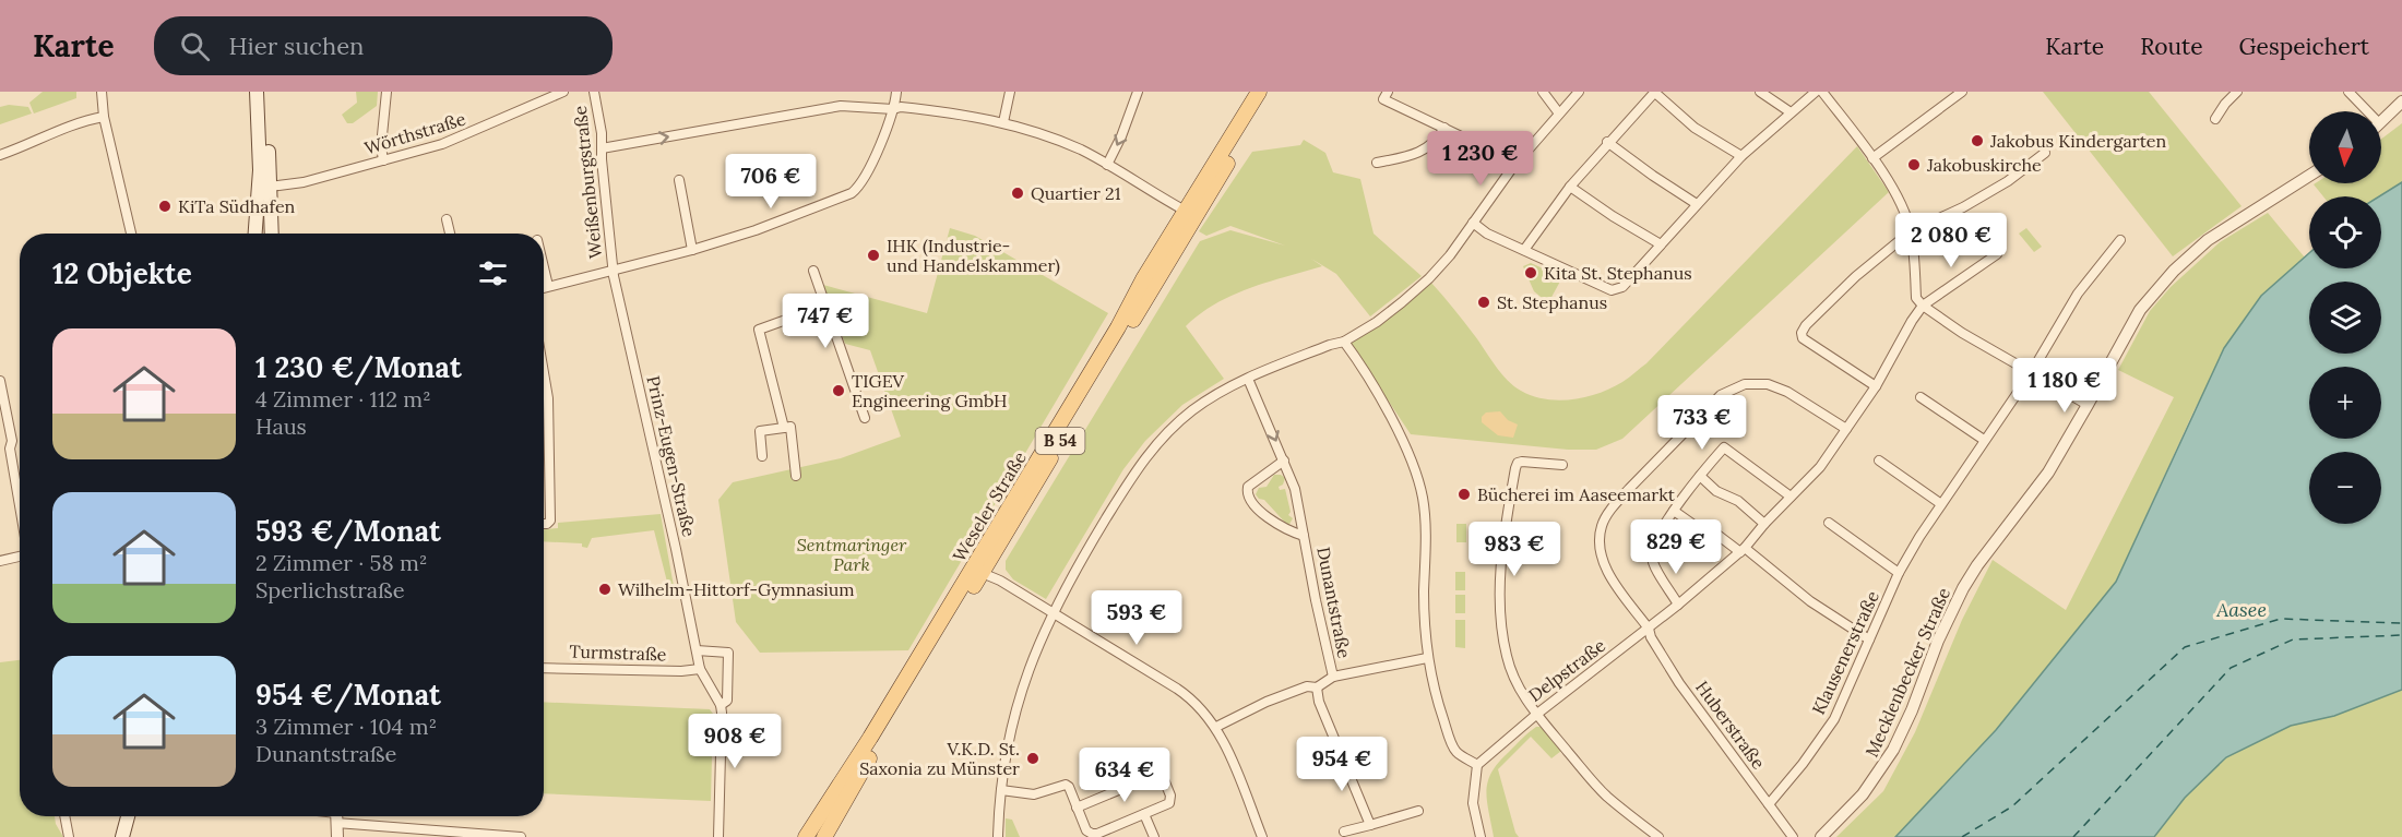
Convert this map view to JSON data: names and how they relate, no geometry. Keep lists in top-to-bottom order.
{
  "streets": {
    "main road": ["B 54", "Weseler Straße"],
    "street": [
      "Wörthstraße",
      "Weißenburgstraße",
      "Prinz-Eugen-Straße",
      "Dunantstraße",
      "Turmstraße",
      "Klausenerstraße",
      "Delpstraße",
      "Mecklenbecker Straße",
      "Huberstraße"
    ]
  },
  "crossings": [
    ["Weißenburgstraße", "Prinz-Eugen-Straße"],
    ["Prinz-Eugen-Straße", "Turmstraße"],
    ["Klausenerstraße", "Huberstraße"],
    ["Delpstraße", "Huberstraße"]
  ],
  "water": ["Aasee"],
  "parks": ["Sentmaringer Park"],
  "places": [
    "Jakobus Kindergarten",
    "Jakobuskirche",
    "Quartier 21",
    "KiTa Südhafen",
    "IHK (Industrie- und Handelskammer)",
    "Kita St. Stephanus",
    "St. Stephanus",
    "TIGEV Engineering GmbH",
    "Bücherei im Aaseemarkt",
    "Wilhelm-Hittorf-Gymnasium",
    "V.K.D. St. Saxonia zu Münster"
  ],
  "north": "bottom",
  "page": {
    "header": "Karte",
    "search": "Hier suchen",
    "nav": ["Karte", "Route", "Gespeichert"],
    "map_buttons": ["+", "−"],
    "price": [
      "1 230 €",
      "706 €",
      "2 080 €",
      "747 €",
      "1 180 €",
      "733 €",
      "829 €",
      "983 €",
      "593 €",
      "908 €",
      "954 €",
      "634 €"
    ],
    "heading": "12 Objekte",
    "list": [
      {
        "name": "1 230 €/Monat",
        "note": "4 Zimmer · 112 m² · Haus"
      },
      {
        "name": "593 €/Monat",
        "note": "2 Zimmer · 58 m² · Sperlichstraße"
      },
      {
        "name": "954 €/Monat",
        "note": "3 Zimmer · 104 m² · Dunantstraße"
      }
    ]
  }
}
